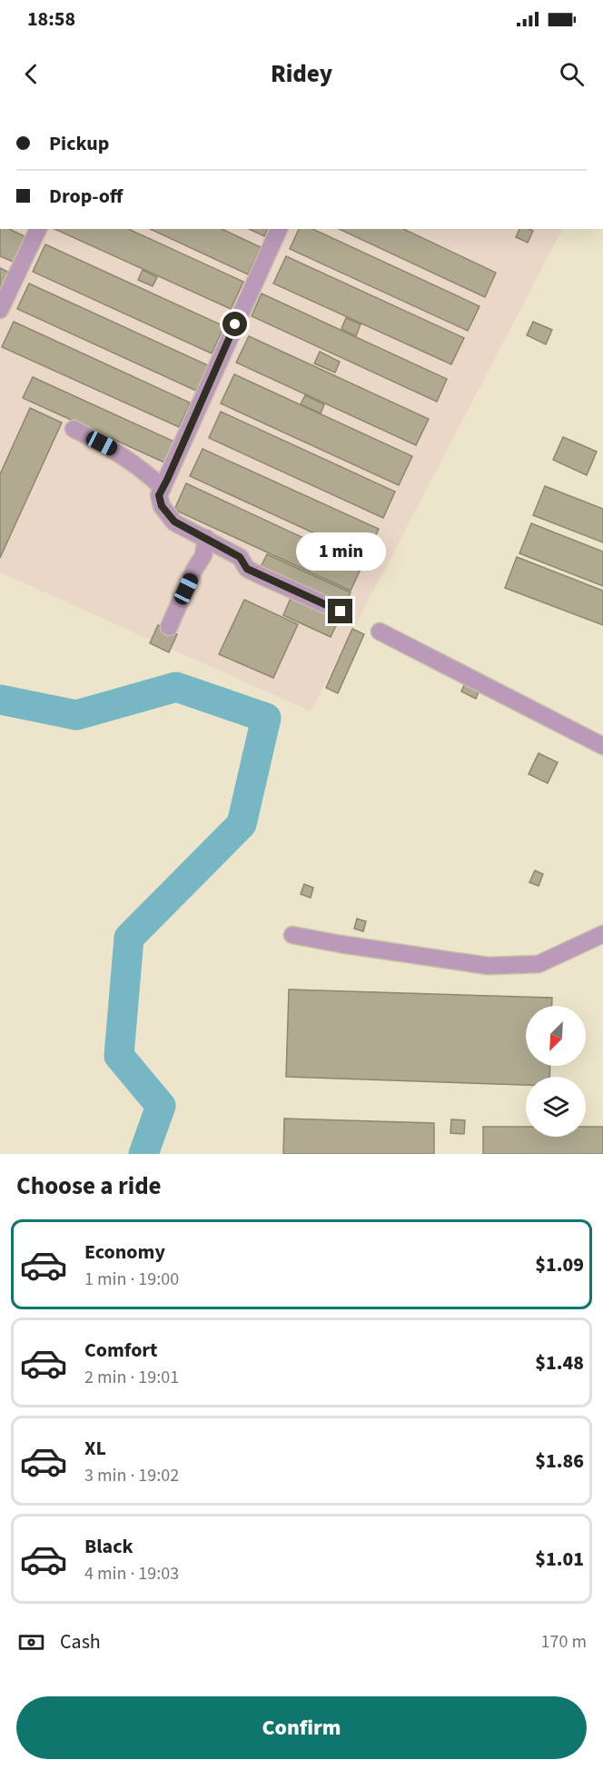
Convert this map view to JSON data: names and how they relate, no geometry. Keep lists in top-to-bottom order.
{
  "north": "bottom left",
  "page": {
    "status": "18:58",
    "header": "Ridey",
    "banner": ["Pickup", "Drop-off"],
    "bubble": "1 min",
    "heading": "Choose a ride",
    "list": [
      {
        "name": "Economy",
        "note": "1 min · 19:00",
        "value": "$1.09"
      },
      {
        "name": "Comfort",
        "note": "2 min · 19:01",
        "value": "$1.48"
      },
      {
        "name": "XL",
        "note": "3 min · 19:02",
        "value": "$1.86"
      },
      {
        "name": "Black",
        "note": "4 min · 19:03",
        "value": "$1.01"
      }
    ],
    "pay": ["Cash", "170 m"],
    "buttons": "Confirm"
  }
}
